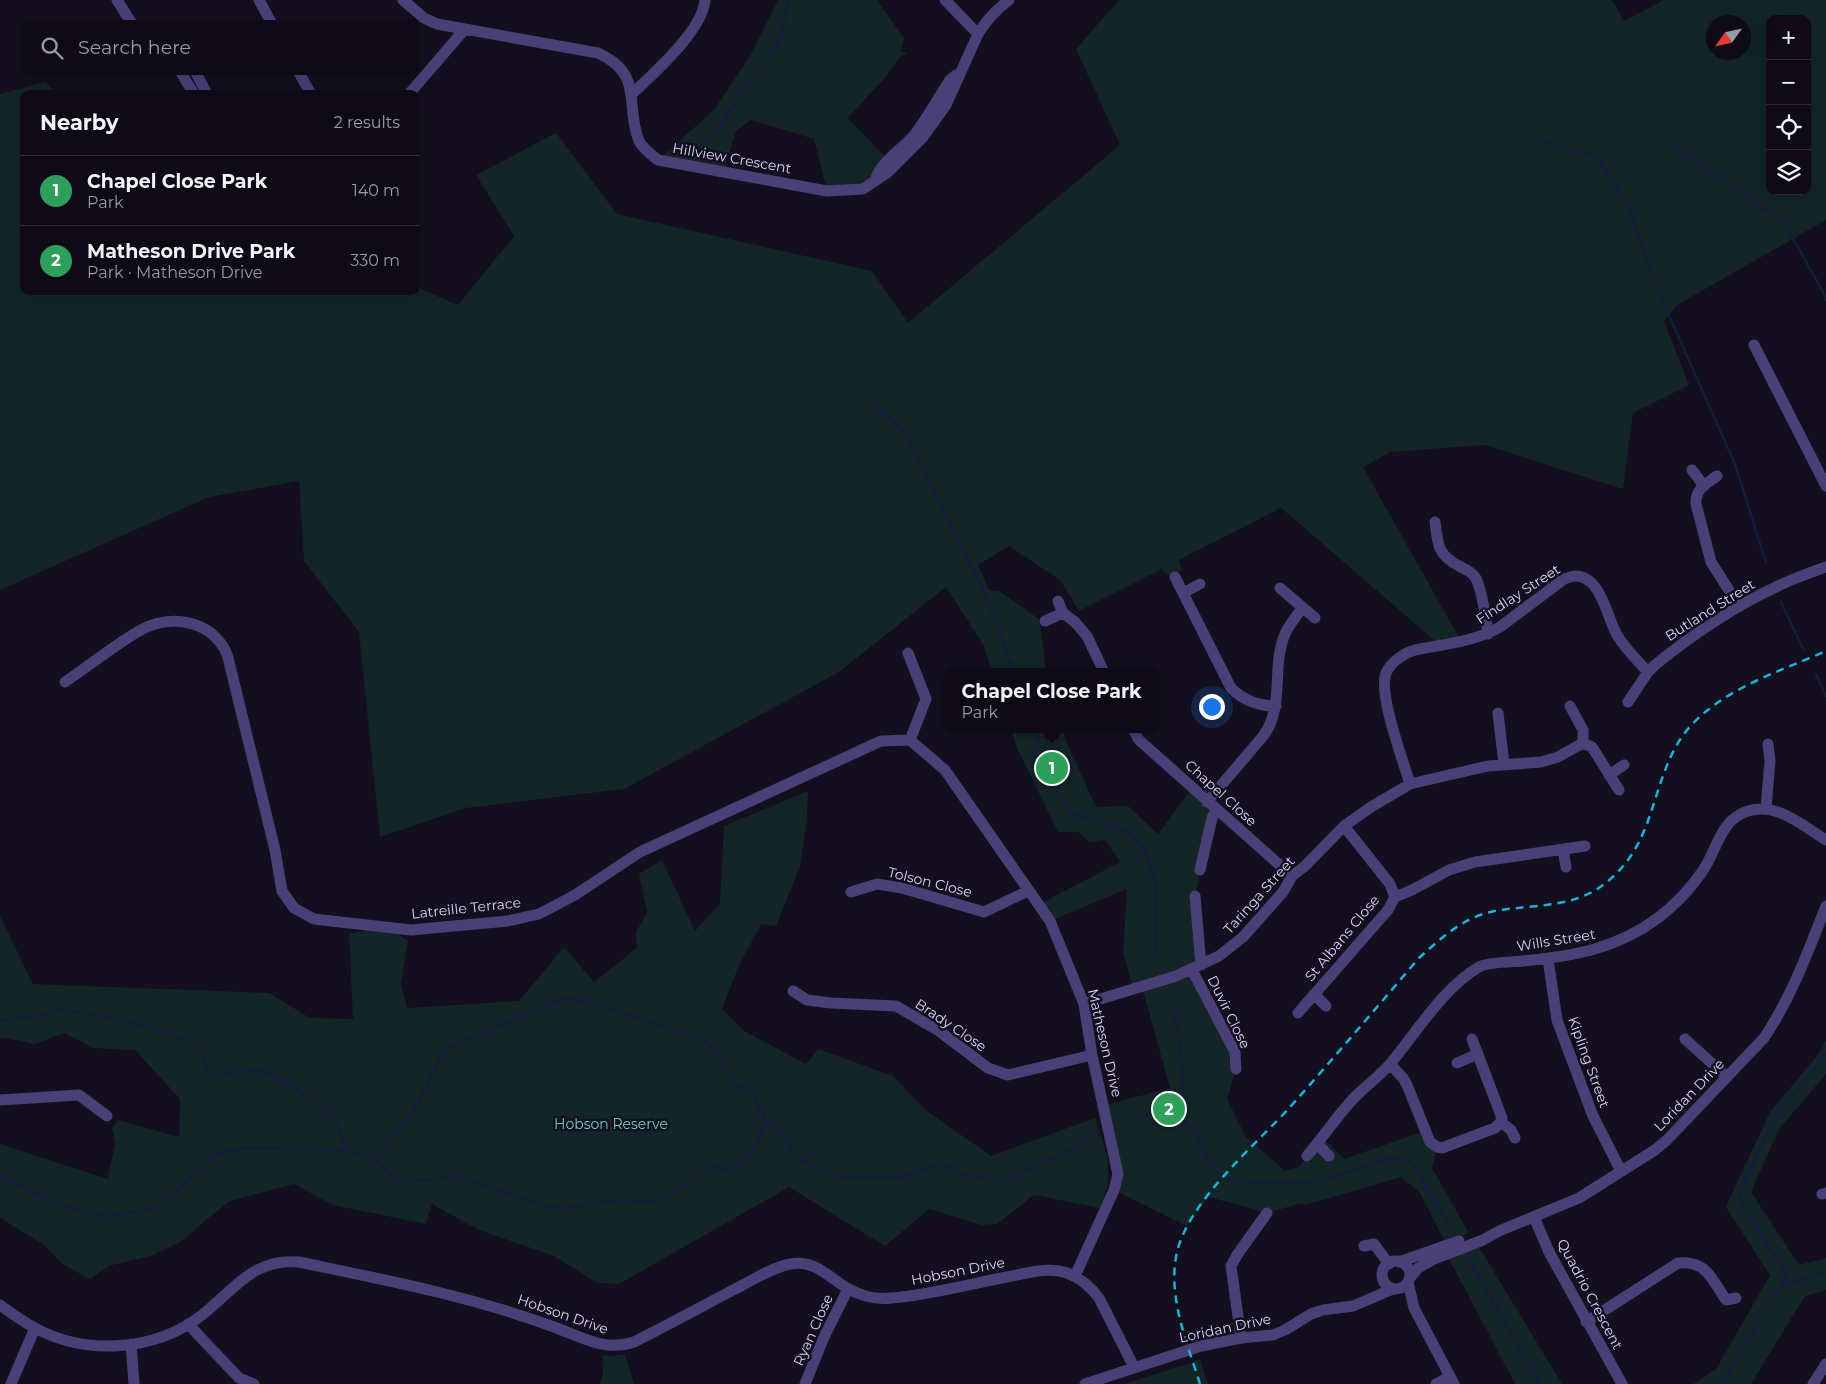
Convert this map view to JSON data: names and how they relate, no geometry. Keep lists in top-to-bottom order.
{
  "streets": {
    "street": [
      "Hillview Crescent",
      "Findlay Street",
      "Butland Street",
      "Chapel Close",
      "Tolson Close",
      "Taringa Street",
      "Latreille Terrace",
      "St Albans Close",
      "Wills Street",
      "Duvir Close",
      "Brady Close",
      "Matheson Drive",
      "Kipling Street",
      "Loridan Drive",
      "Hobson Drive",
      "Quadrio Crescent",
      "Ryan Close"
    ]
  },
  "crossings": [
    ["Findlay Street", "Butland Street"],
    ["Findlay Street", "Taringa Street"],
    ["Chapel Close", "Taringa Street"],
    ["Tolson Close", "Matheson Drive"],
    ["Taringa Street", "Duvir Close"],
    ["Taringa Street", "Matheson Drive"],
    ["Latreille Terrace", "Matheson Drive"],
    ["Wills Street", "Kipling Street"],
    ["Brady Close", "Matheson Drive"],
    ["Matheson Drive", "Hobson Drive"],
    ["Kipling Street", "Loridan Drive"],
    ["Loridan Drive", "Hobson Drive"],
    ["Loridan Drive", "Quadrio Crescent"],
    ["Hobson Drive", "Ryan Close"]
  ],
  "parks": ["Hobson Reserve"],
  "north": "bottom left",
  "page": {
    "map_buttons": ["+", "−"],
    "search": "Search here",
    "heading": ["Nearby", "2 results"],
    "list": [
      {
        "mark": "1",
        "name": "Chapel Close Park",
        "note": "Park",
        "value": "140 m"
      },
      {
        "mark": "2",
        "name": "Matheson Drive Park",
        "note": "Park · Matheson Drive",
        "value": "330 m"
      }
    ],
    "popup": ["Chapel Close Park", "Park"],
    "pins": ["1", "2"]
  }
}
